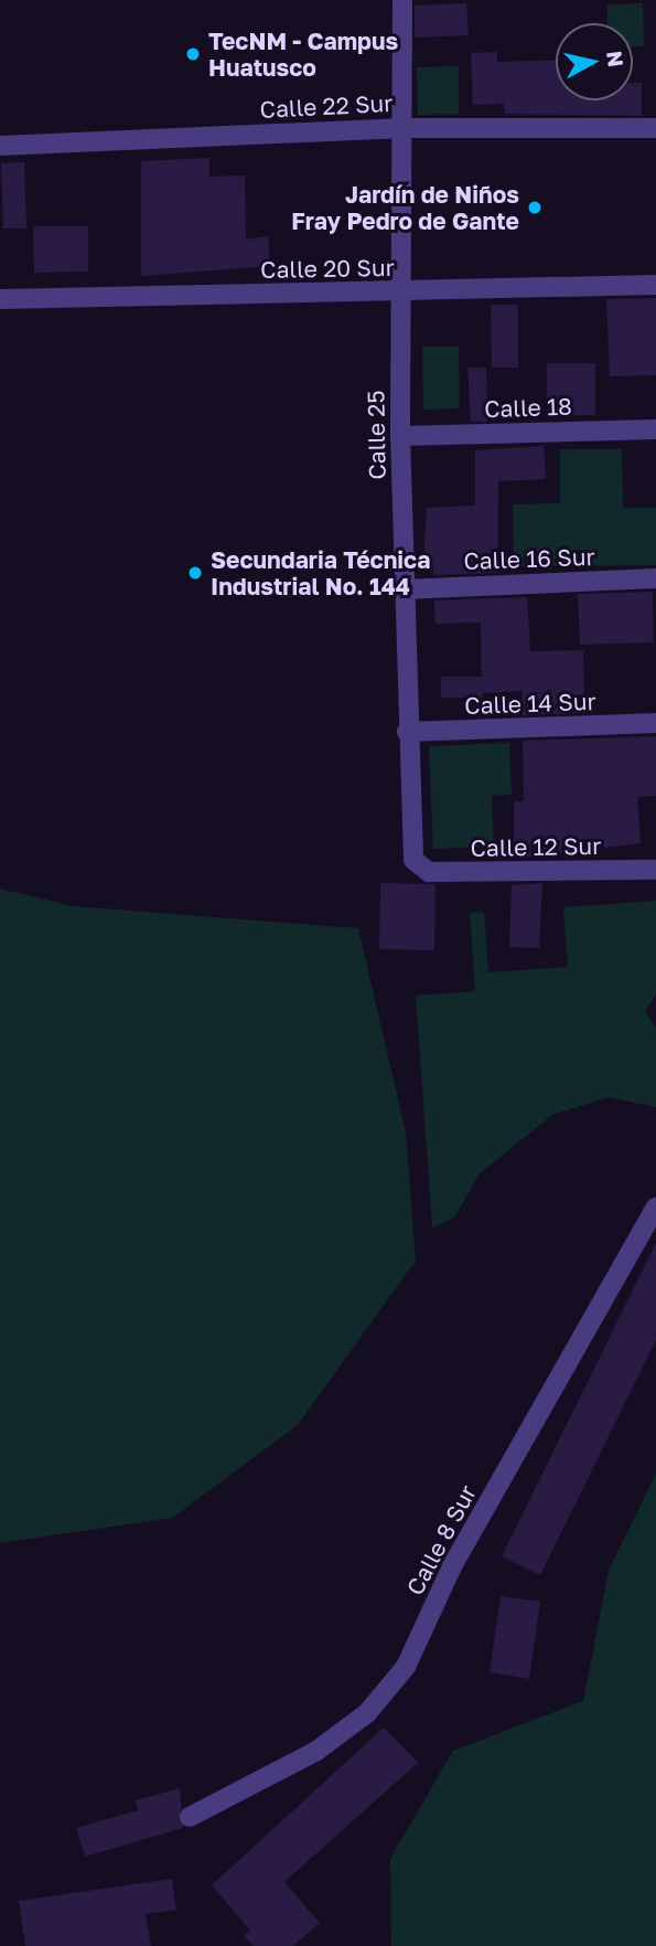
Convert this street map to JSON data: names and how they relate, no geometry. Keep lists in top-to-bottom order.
{
  "streets": {
    "street": [
      "Calle 22 Sur",
      "Calle 20 Sur",
      "Calle 18",
      "Calle 25",
      "Calle 16 Sur",
      "Calle 14 Sur",
      "Calle 12 Sur",
      "Calle 8 Sur"
    ]
  },
  "crossings": [
    ["Calle 22 Sur", "Calle 25"],
    ["Calle 20 Sur", "Calle 25"],
    ["Calle 18", "Calle 25"],
    ["Calle 25", "Calle 16 Sur"],
    ["Calle 25", "Calle 14 Sur"],
    ["Calle 25", "Calle 12 Sur"]
  ],
  "places": ["TecNM - Campus Huatusco", "Jardín de Niños Fray Pedro de Gante", "Secundaria Técnica Industrial No. 144"],
  "north": "right"
}
